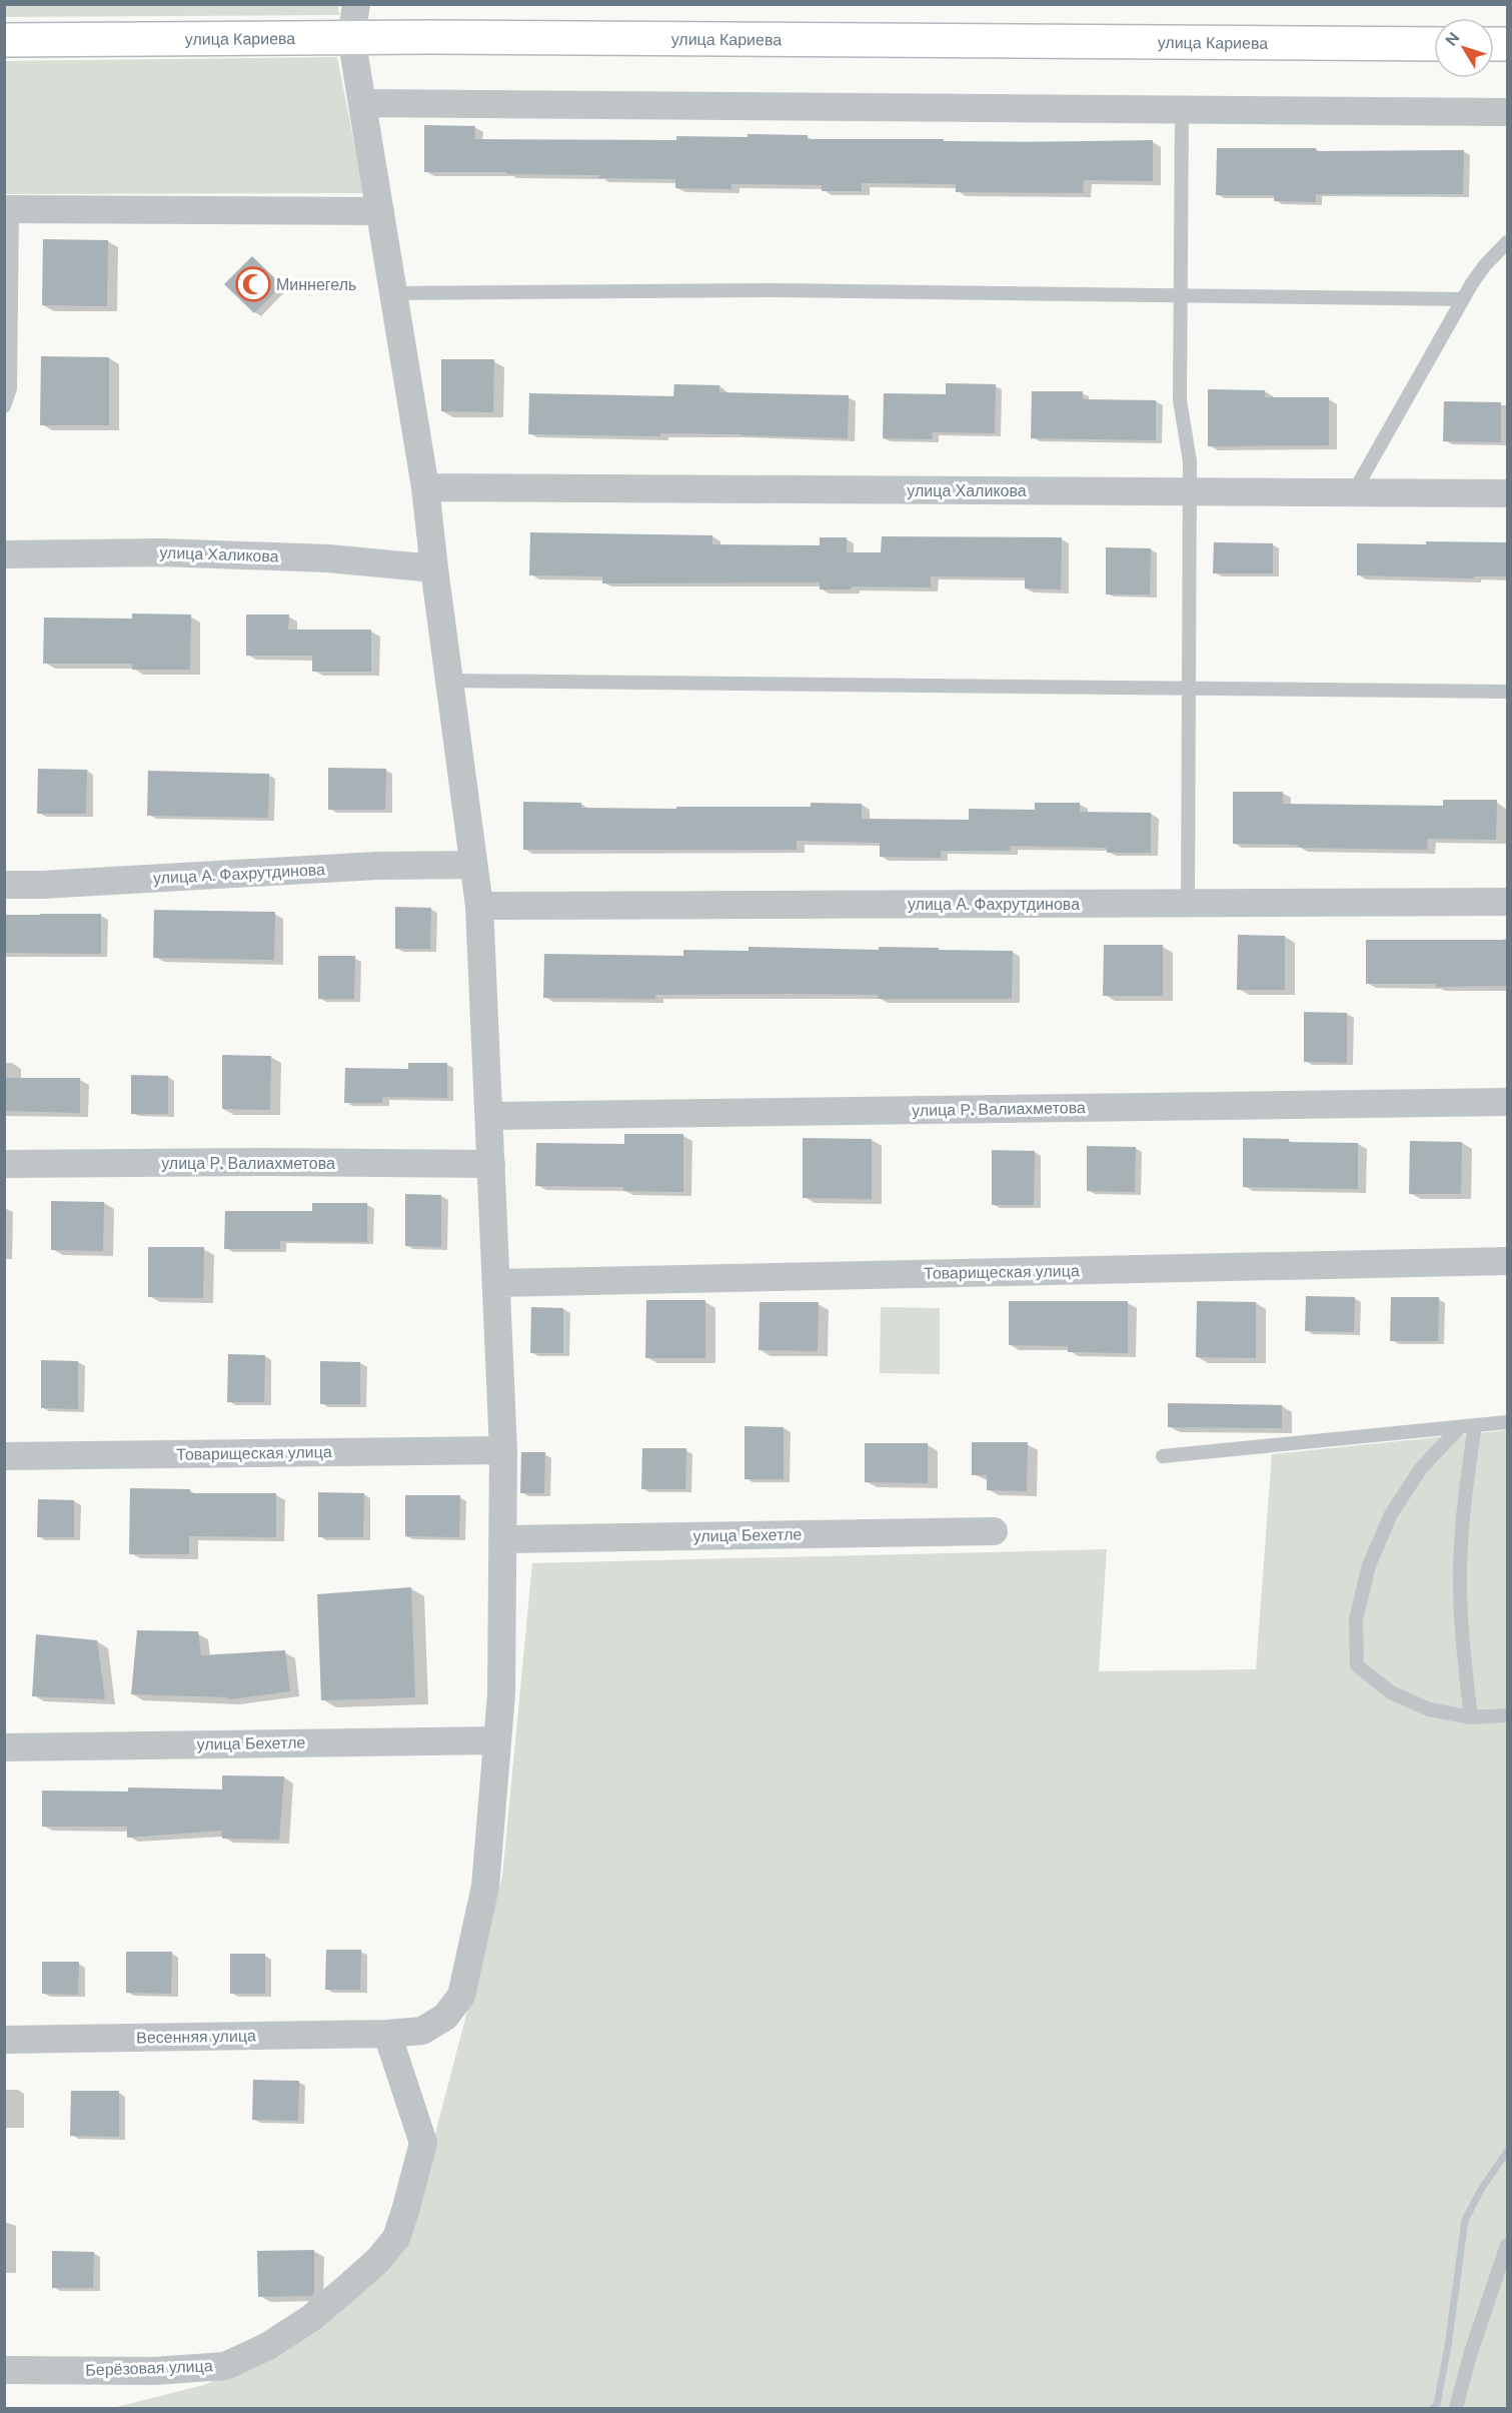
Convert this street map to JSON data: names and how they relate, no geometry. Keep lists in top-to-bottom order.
{
  "streets": {
    "main road": ["улица Кариева"],
    "street": [
      "улица Халикова",
      "улица А. Фахрутдинова",
      "улица Р. Валиахметова",
      "Товарищеская улица",
      "улица Бехетле",
      "Весенняя улица",
      "Берёзовая улица"
    ]
  },
  "crossings": [
    ["улица Кариева", "Весенняя улица"],
    ["улица Халикова", "Весенняя улица"],
    ["улица А. Фахрутдинова", "Весенняя улица"],
    ["улица Р. Валиахметова", "Весенняя улица"],
    ["Товарищеская улица", "Весенняя улица"],
    ["улица Бехетле", "Весенняя улица"],
    ["Весенняя улица", "Берёзовая улица"]
  ],
  "places": {
    "mosque": ["Миннегель"]
  },
  "north": "top left"
}
